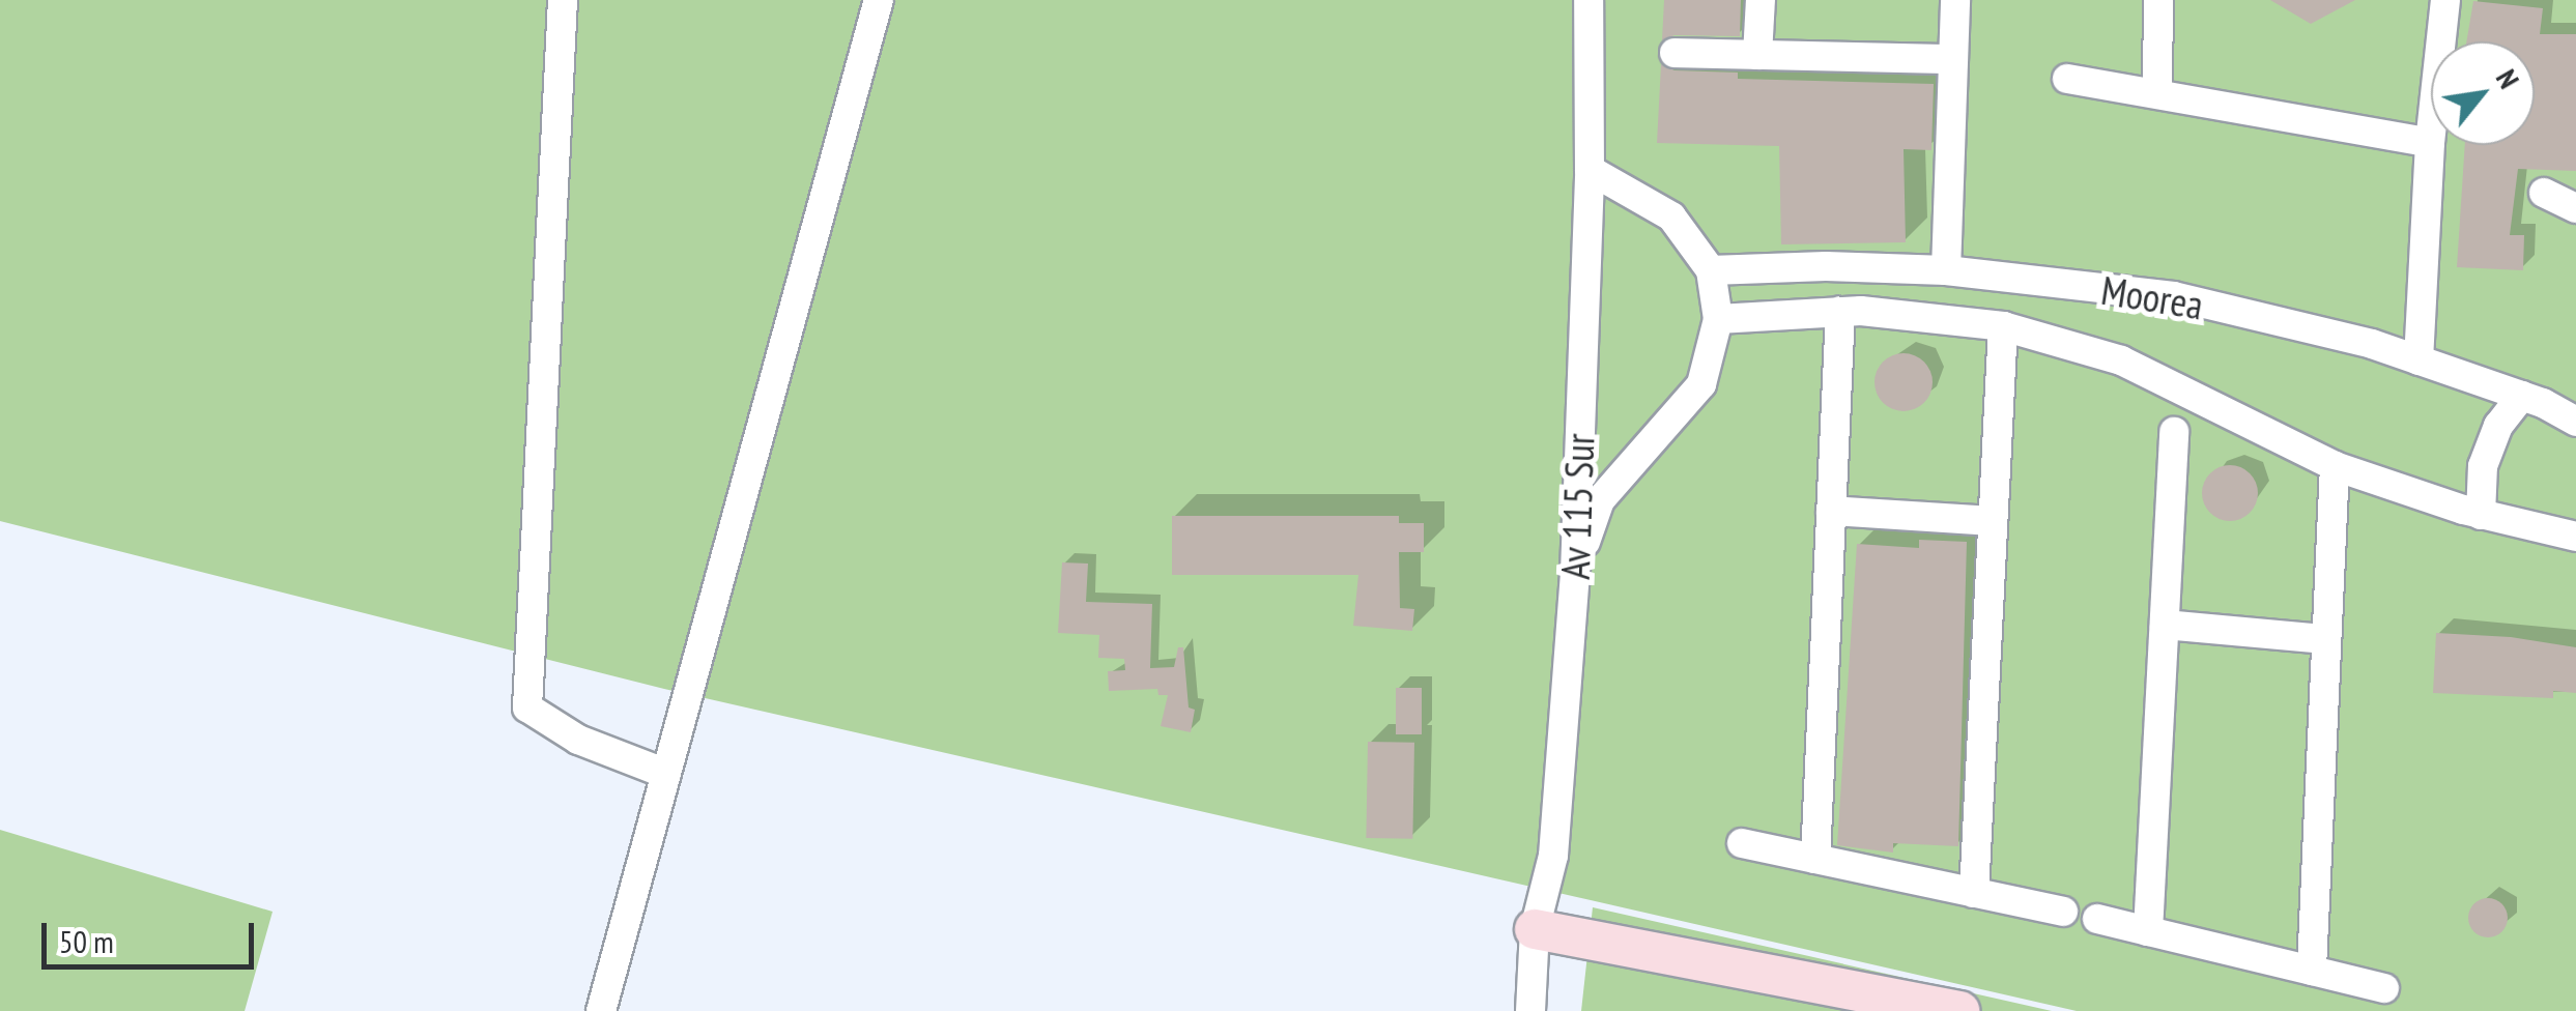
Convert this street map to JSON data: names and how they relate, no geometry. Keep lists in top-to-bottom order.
{
  "streets": {
    "street": ["Moorea", "Av 115 Sur"]
  },
  "scale_bar": "50 m",
  "north": "top right"
}
